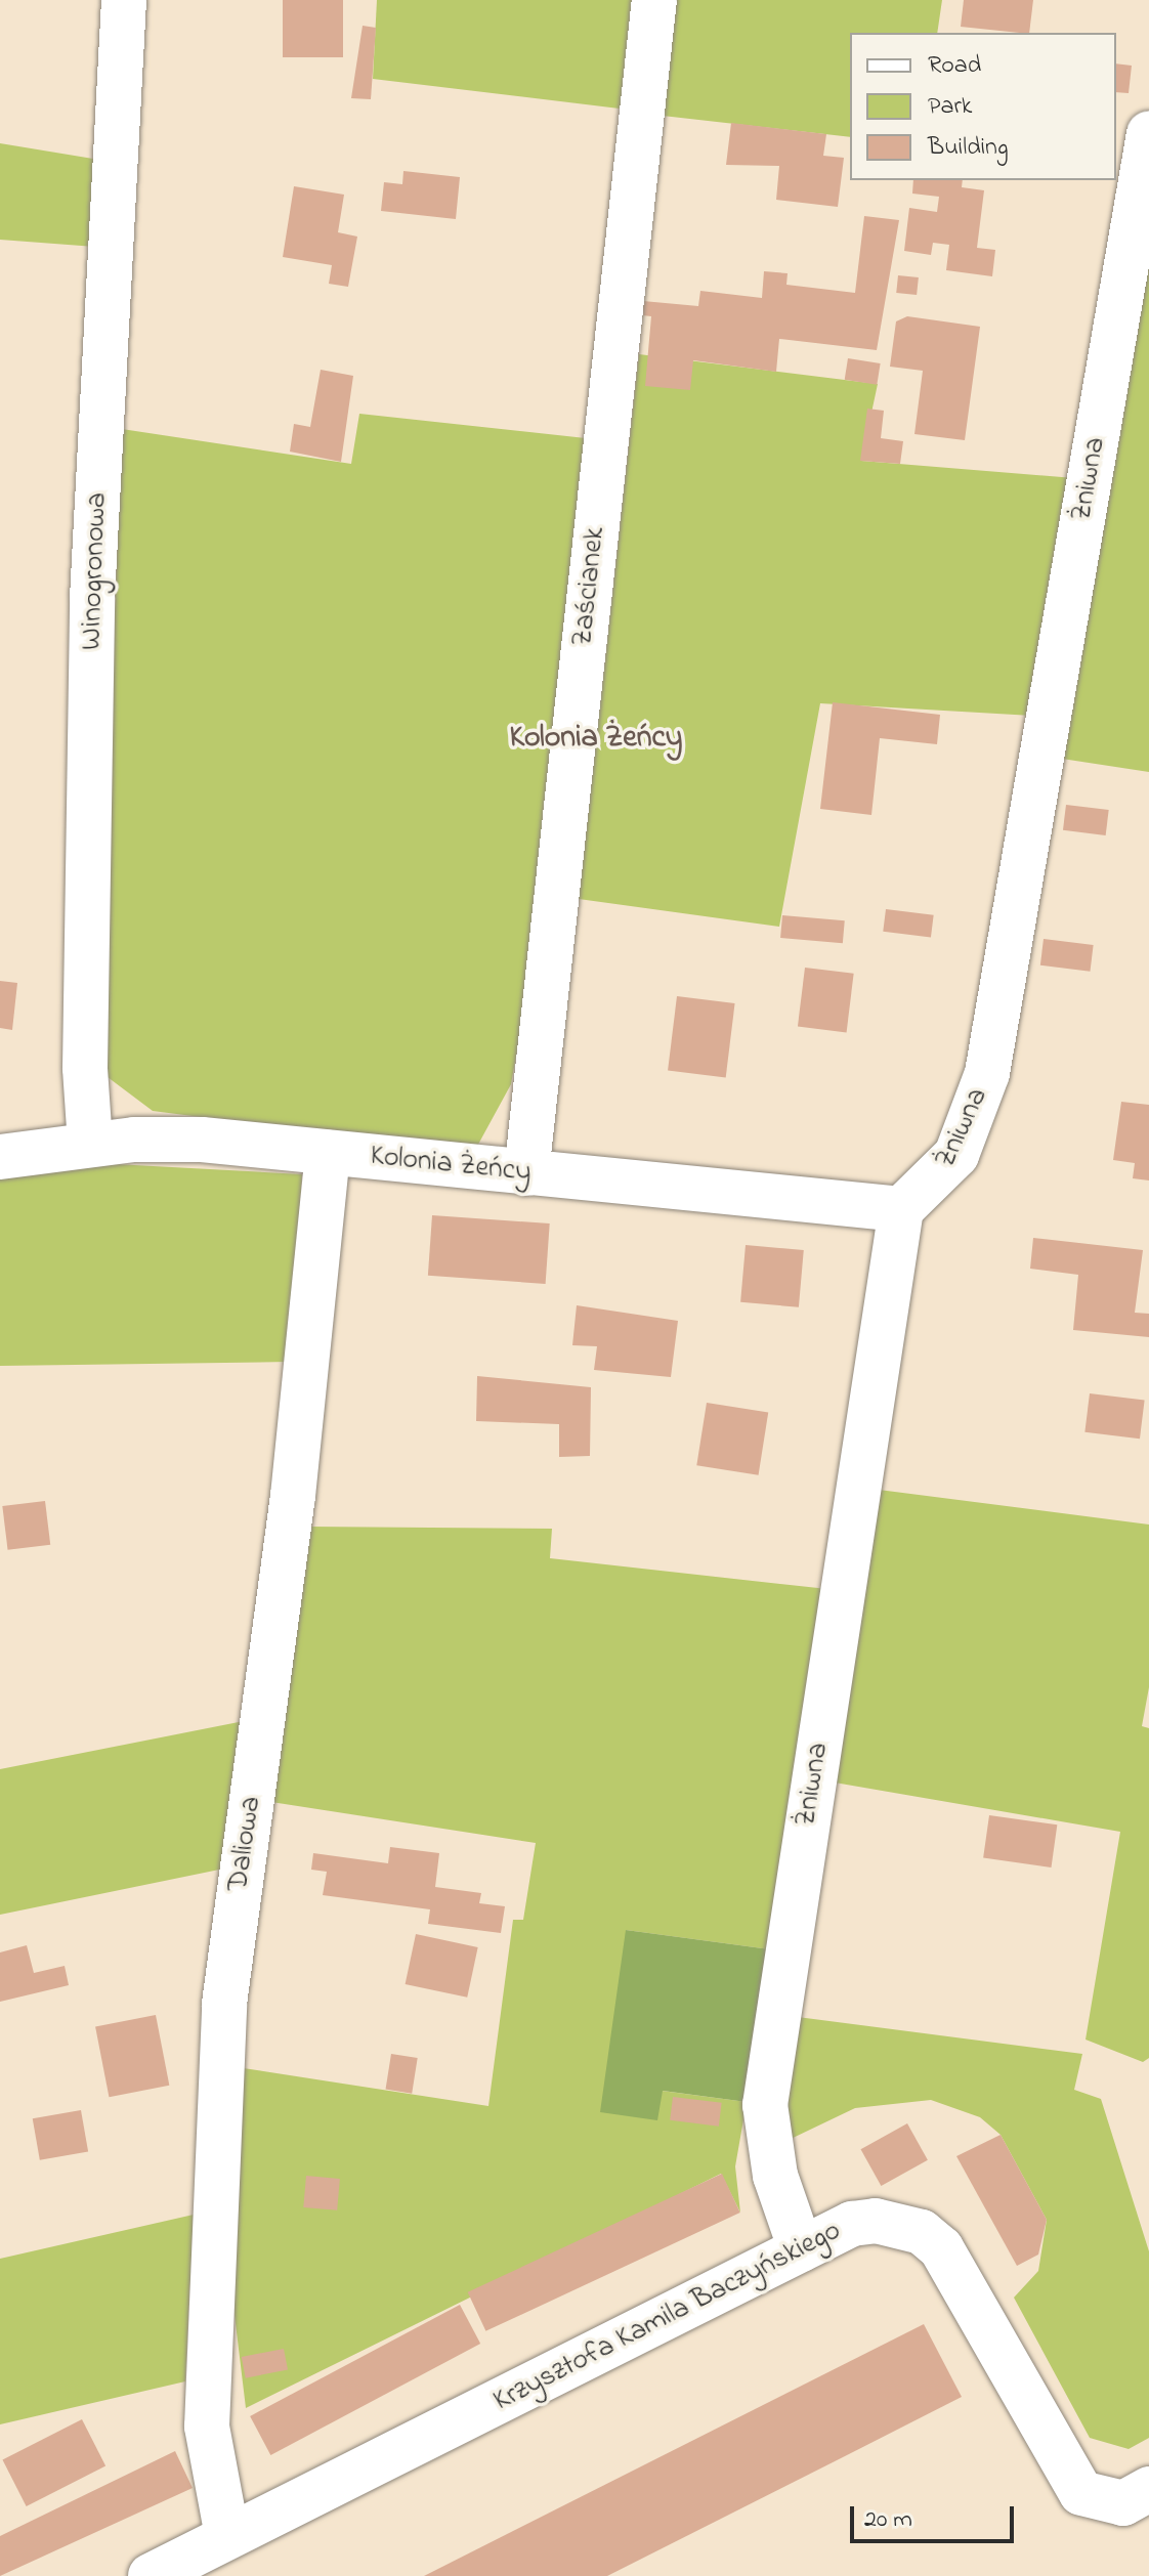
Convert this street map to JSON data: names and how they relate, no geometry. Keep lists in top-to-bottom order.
{
  "streets": {
    "street": [
      "Żniwna",
      "Winogronowa",
      "Zaścianek",
      "Kolonia Żeńcy",
      "Daliowa",
      "Krzysztofa Kamila Baczyńskiego"
    ]
  },
  "crossings": [
    ["Żniwna", "Kolonia Żeńcy"],
    ["Żniwna", "Krzysztofa Kamila Baczyńskiego"],
    ["Winogronowa", "Kolonia Żeńcy"],
    ["Zaścianek", "Kolonia Żeńcy"],
    ["Kolonia Żeńcy", "Daliowa"],
    ["Daliowa", "Krzysztofa Kamila Baczyńskiego"]
  ],
  "districts": ["Kolonia Żeńcy"],
  "legend": ["Road", "Park", "Building"],
  "scale_bar": "20 m"
}
